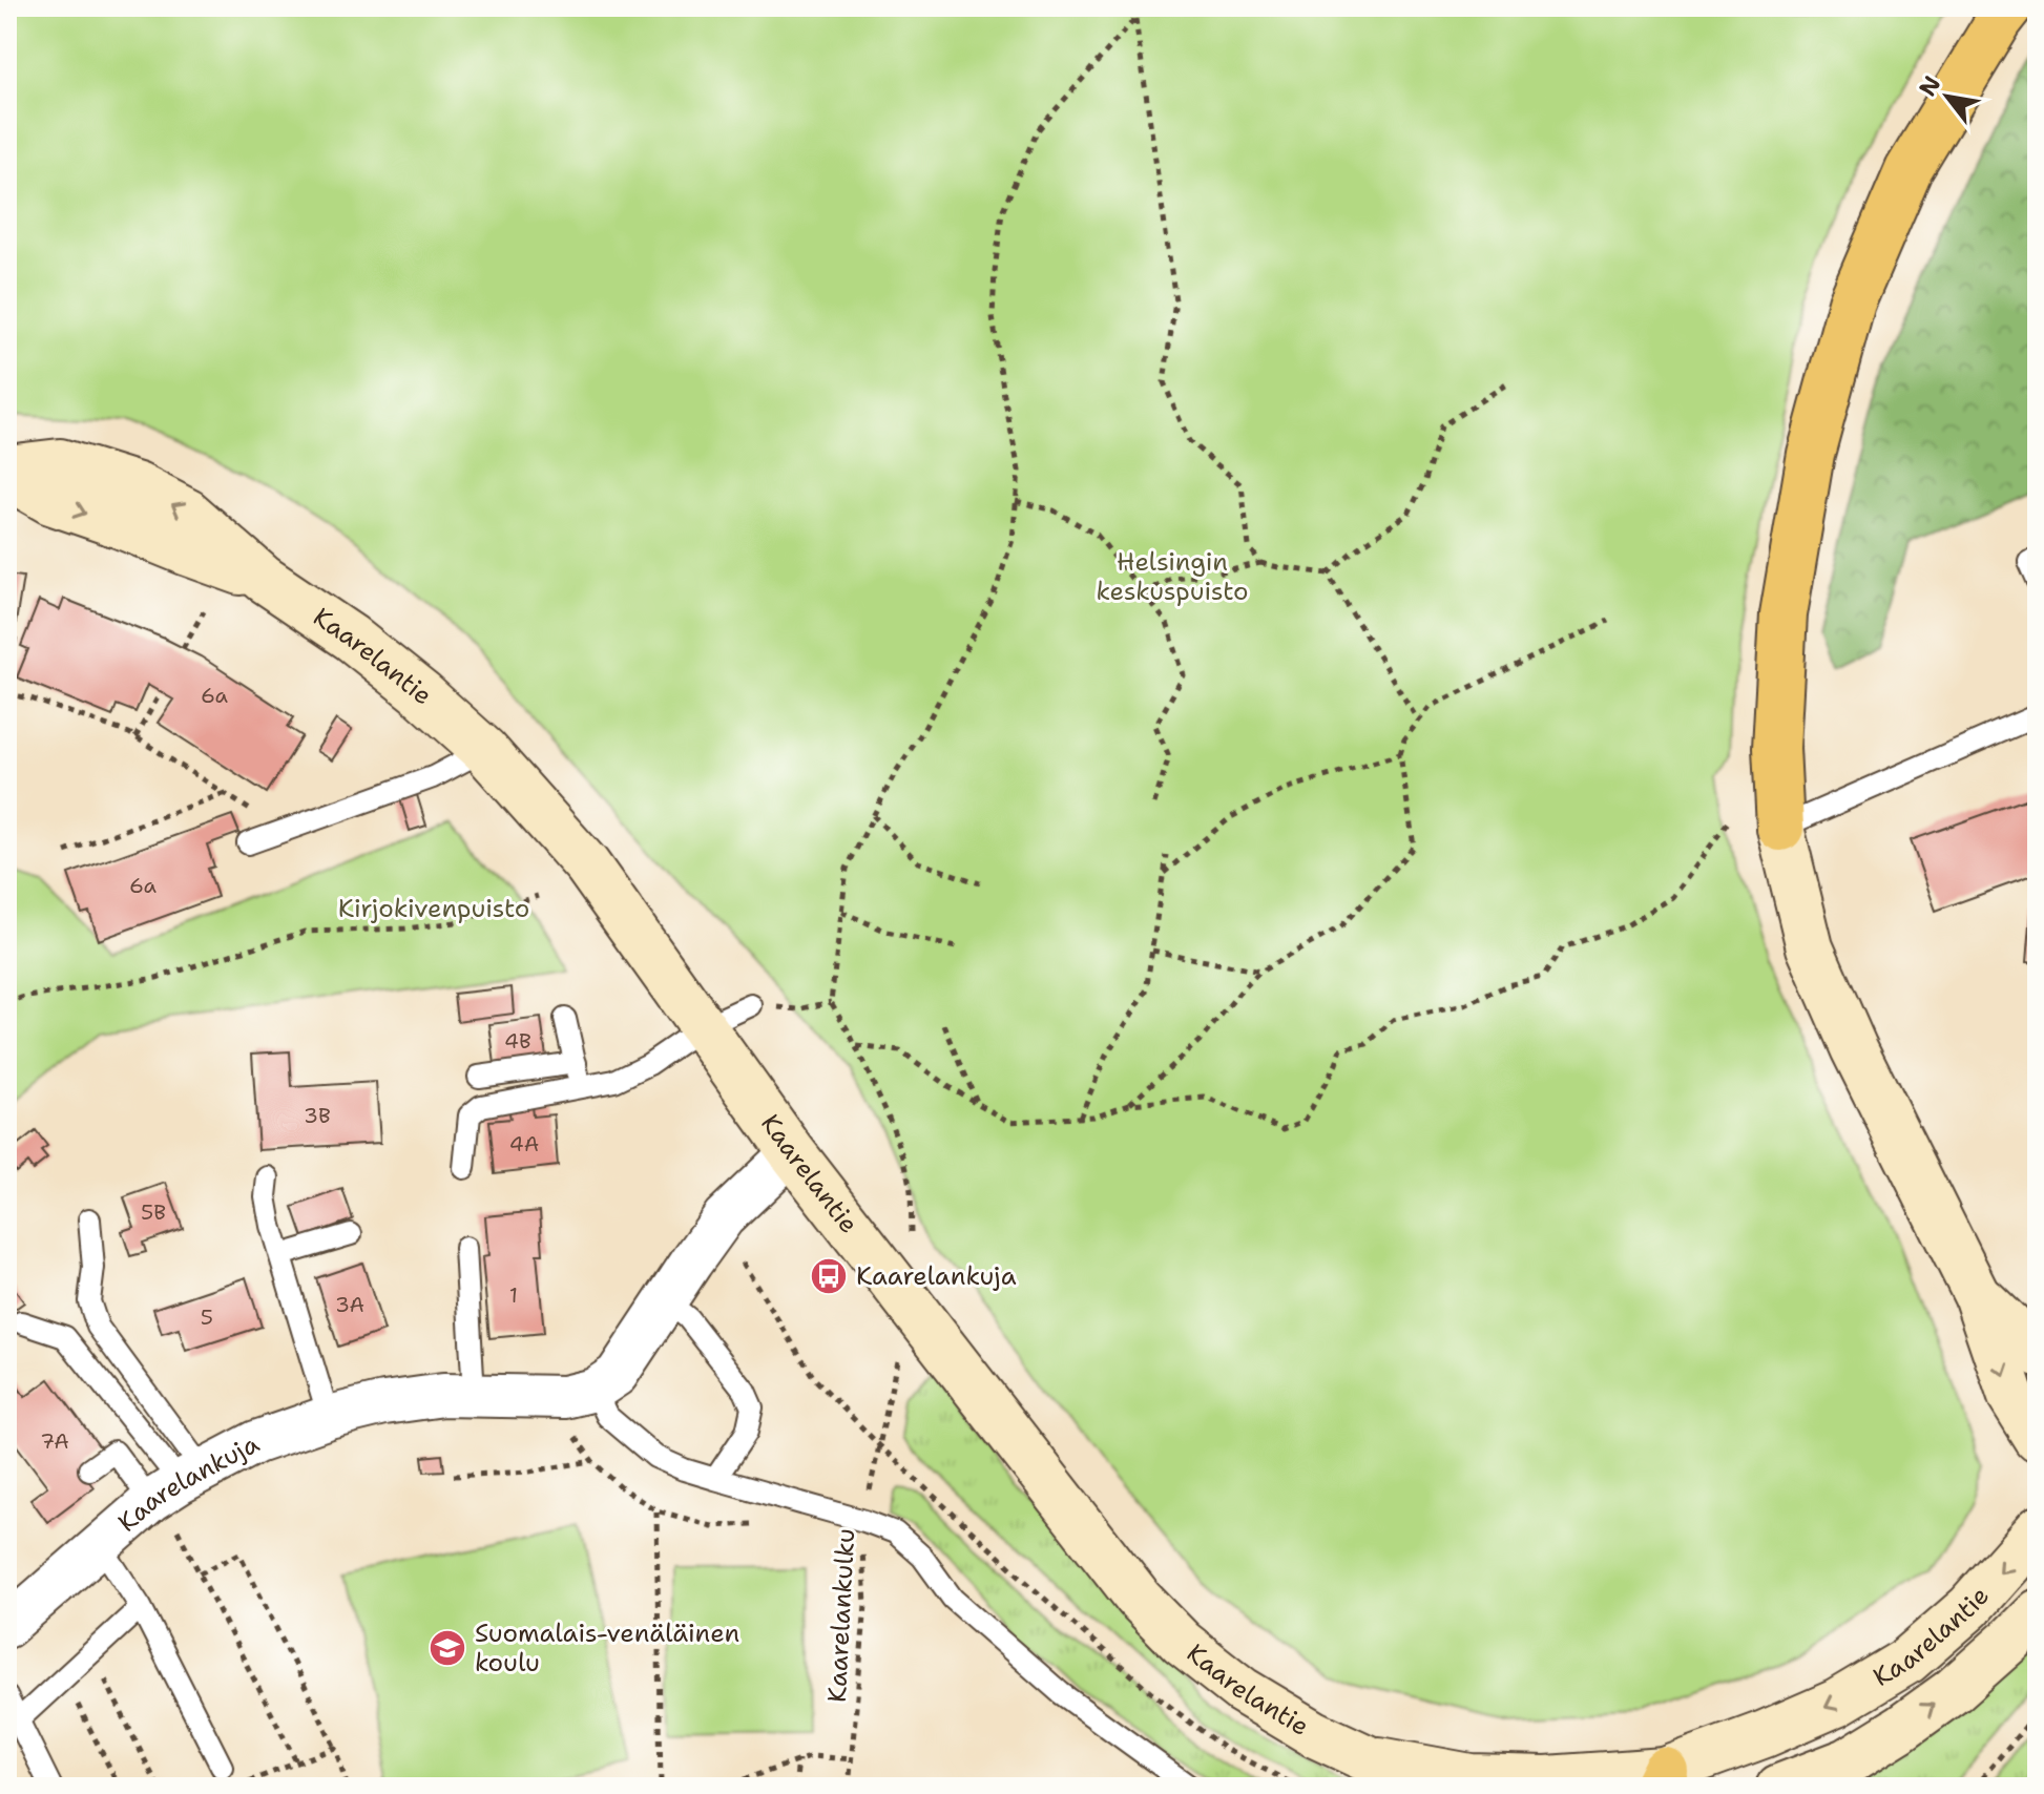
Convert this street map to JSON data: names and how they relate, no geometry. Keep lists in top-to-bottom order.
{
  "streets": {
    "main road": ["Kaarelantie"],
    "street": ["Kaarelankuja"],
    "path": ["Kaarelankulku"]
  },
  "parks": ["Helsingin keskuspuisto", "Kirjokivenpuisto"],
  "places": {
    "bus stop": ["Kaarelankuja"],
    "school or university": ["Suomalais-venäläinen koulu"]
  },
  "house_numbers": [
    "6a",
    "6a",
    "4B",
    "3B",
    "4A",
    "5B",
    "1",
    "3A",
    "5",
    "7A"
  ],
  "north": "top left"
}
